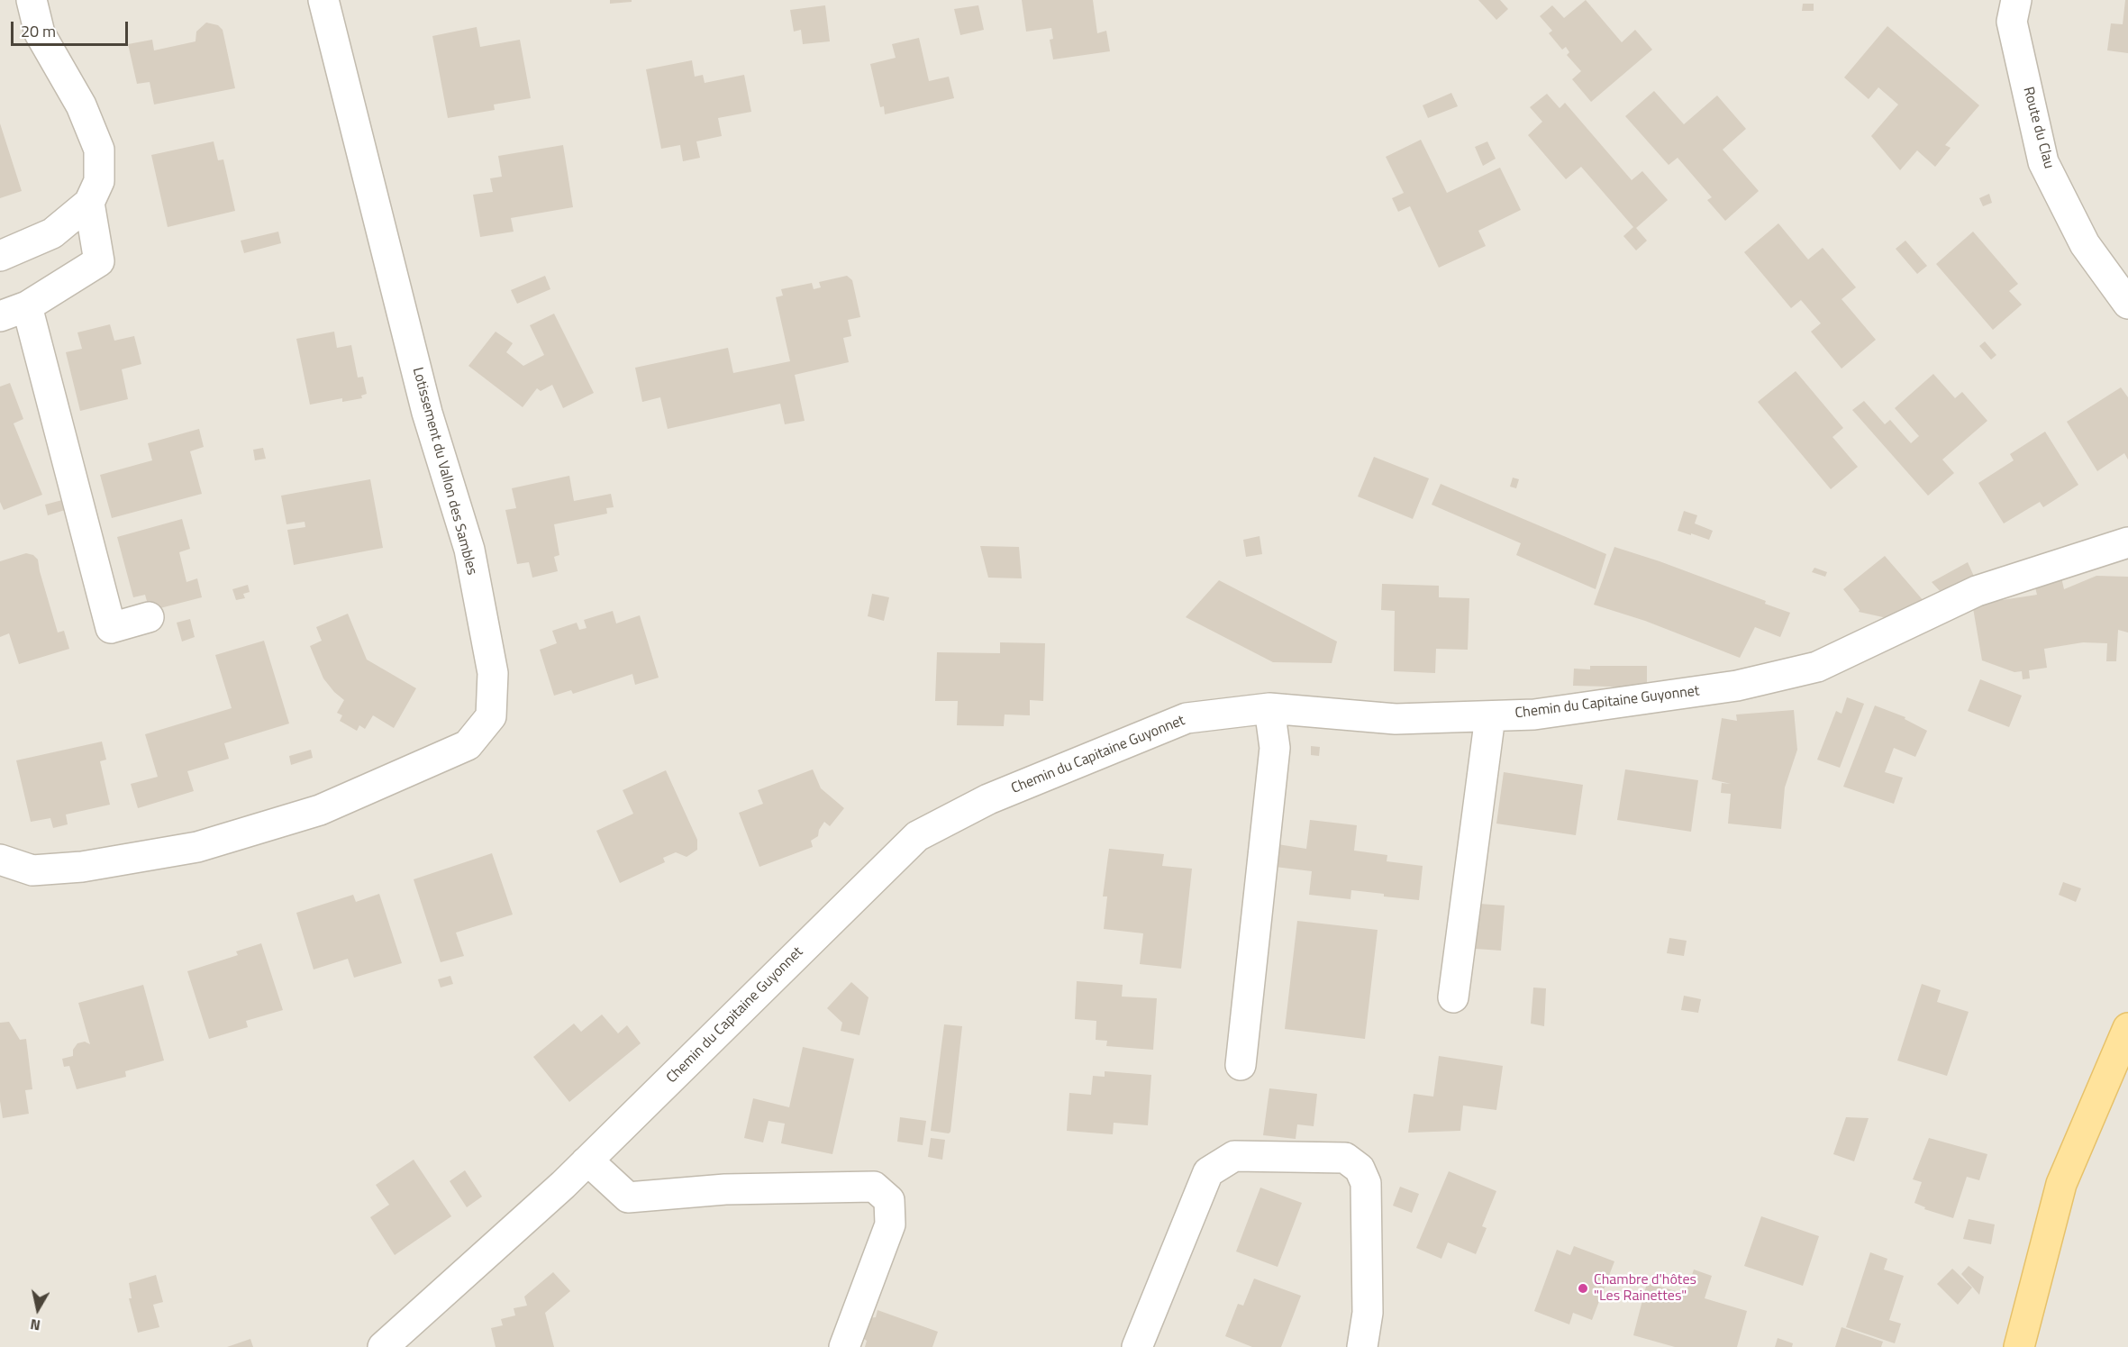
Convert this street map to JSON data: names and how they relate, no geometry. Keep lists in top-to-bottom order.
{
  "streets": {
    "street": ["Route du Clau", "Lotissement du Vallon des Sambles", "Chemin du Capitaine Guyonnet"]
  },
  "places": ["Chambre d'hôtes \"Les Rainettes\""],
  "scale_bar": "20 m",
  "north": "bottom"
}
